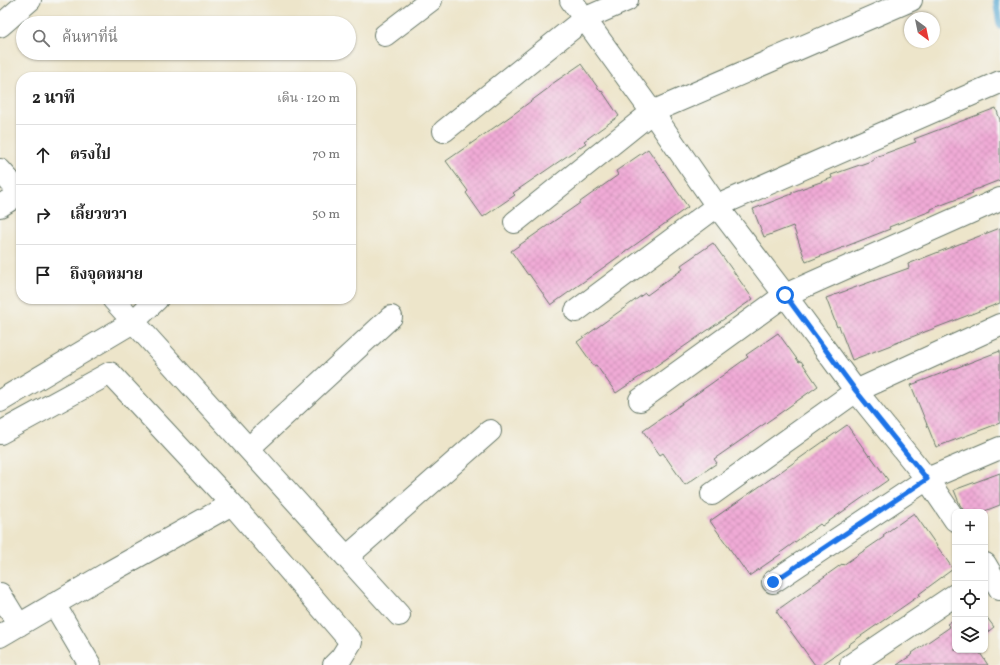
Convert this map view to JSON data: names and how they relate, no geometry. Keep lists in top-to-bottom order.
{
  "north": "bottom right",
  "page": {
    "search": "ค้นหาที่นี่",
    "heading": ["2 นาที", "เดิน · 120 m"],
    "list": [
      ["ตรงไป", "70 m"],
      ["เลี้ยวขวา", "50 m"],
      "ถึงจุดหมาย"
    ],
    "map_buttons": ["+", "−"]
  }
}
